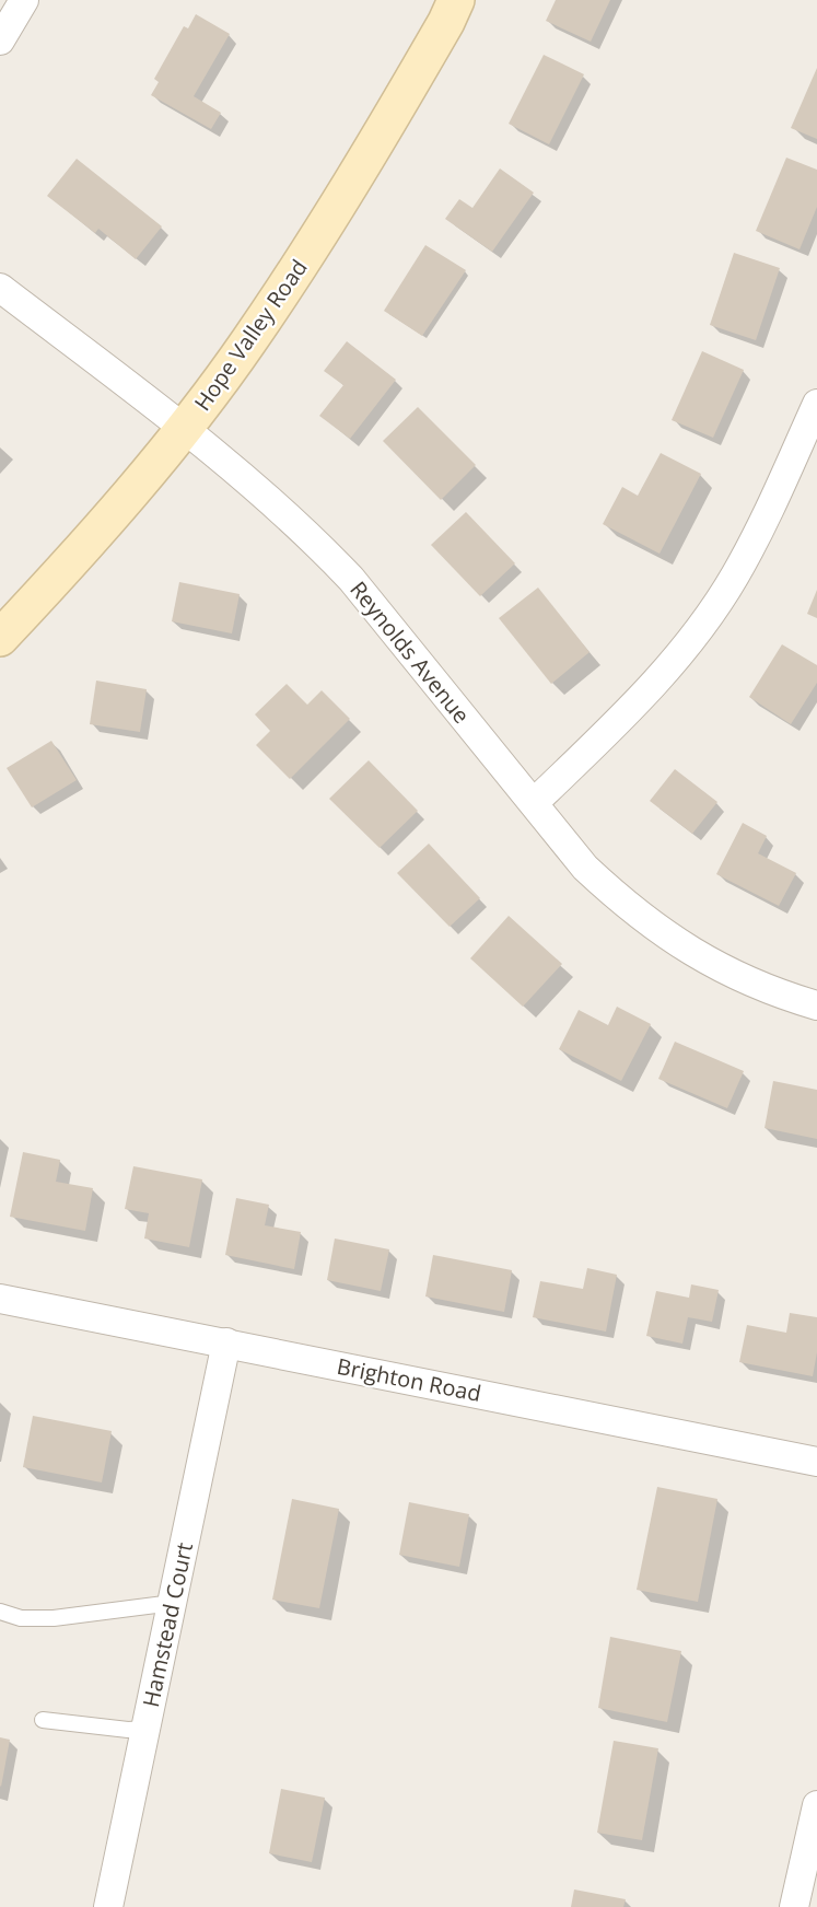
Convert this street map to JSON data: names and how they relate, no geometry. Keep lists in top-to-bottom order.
{
  "streets": {
    "main road": ["Hope Valley Road"],
    "street": ["Reynolds Avenue", "Brighton Road", "Hamstead Court"]
  },
  "crossings": [
    ["Hope Valley Road", "Reynolds Avenue"],
    ["Brighton Road", "Hamstead Court"]
  ]
}
